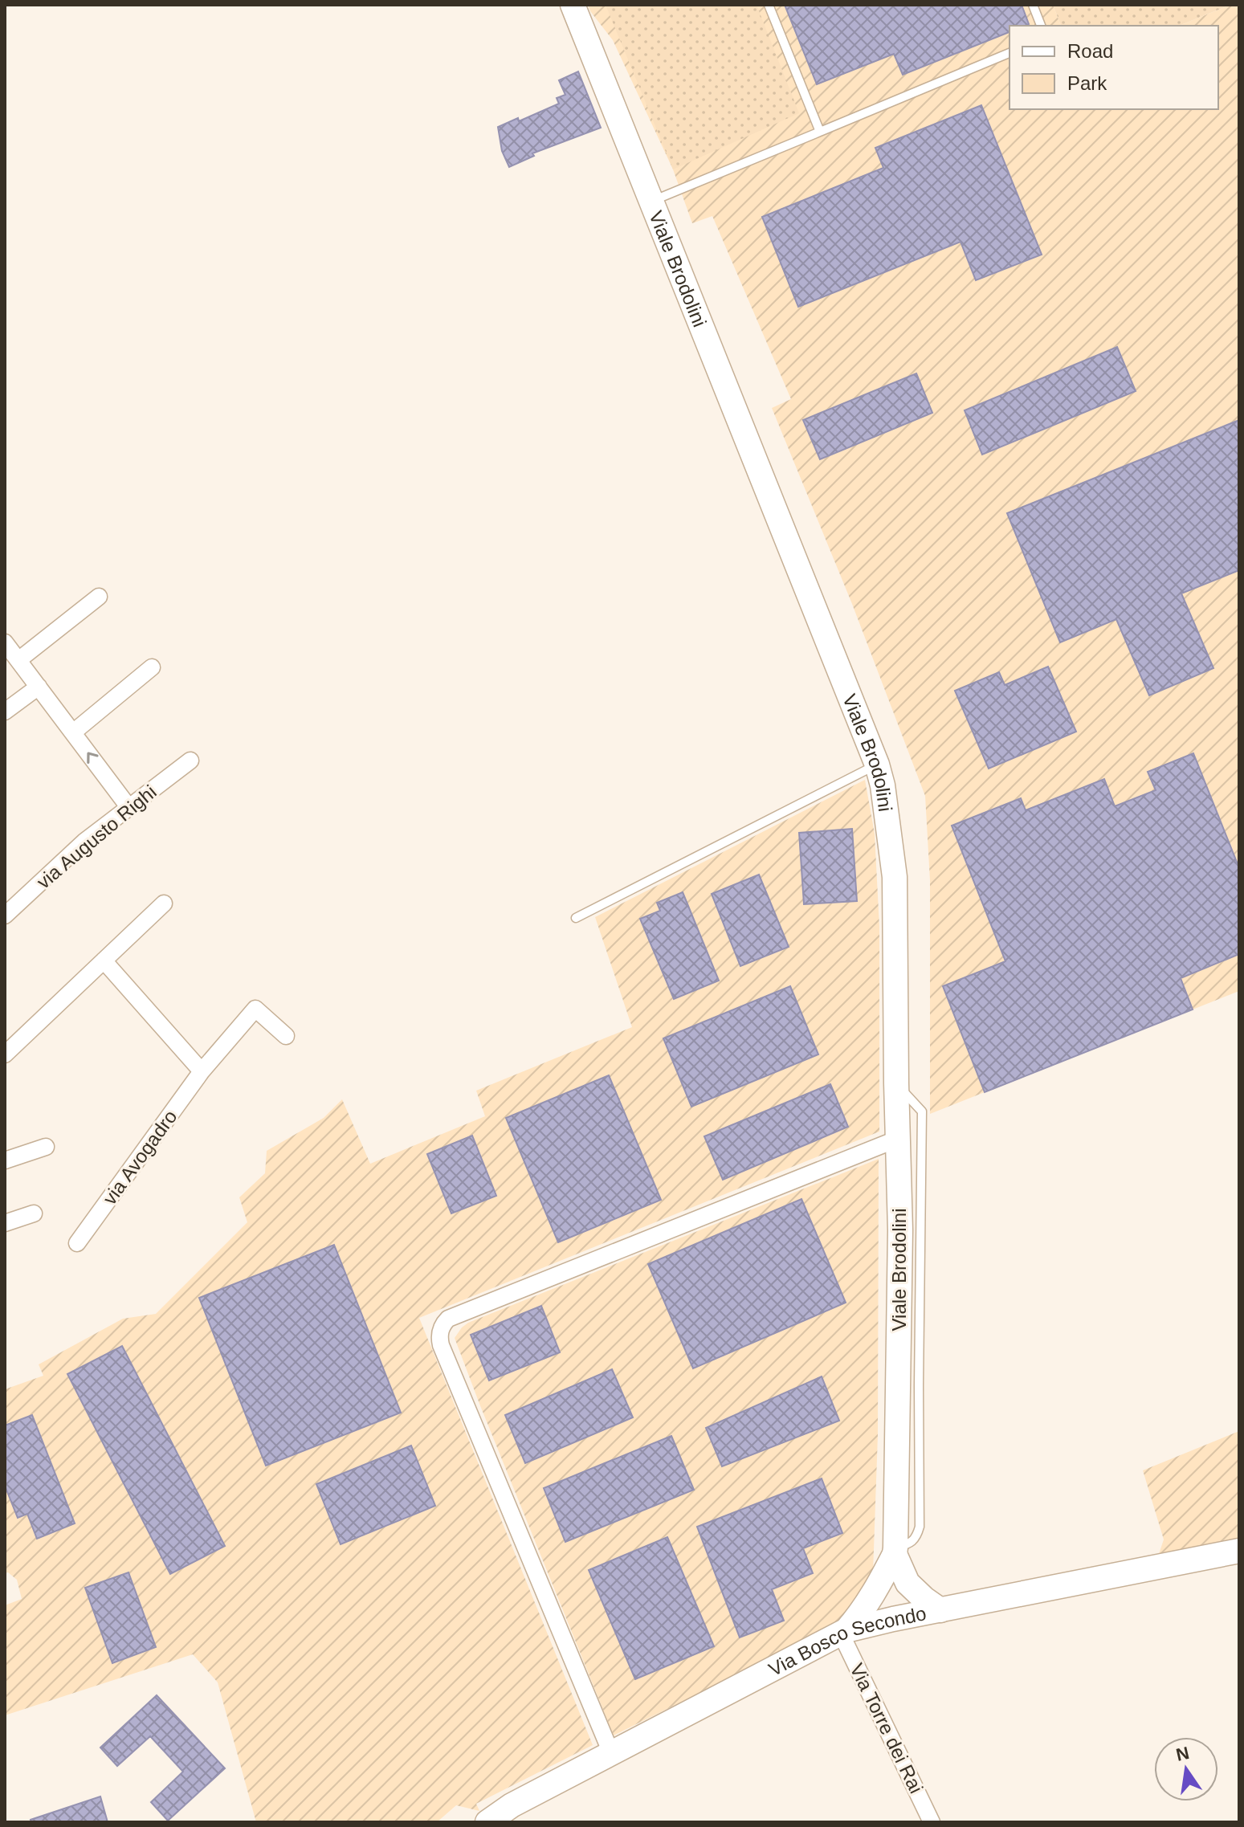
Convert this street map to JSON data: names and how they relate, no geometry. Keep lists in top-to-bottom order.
{
  "streets": {
    "street": [
      "Viale Brodolini",
      "via Augusto Righi",
      "via Avogadro",
      "Via Bosco Secondo",
      "Via Torre dei Rai"
    ]
  },
  "crossings": [
    ["Via Bosco Secondo", "Via Torre dei Rai"]
  ],
  "legend": ["Road", "Park"],
  "north": "top"
}
